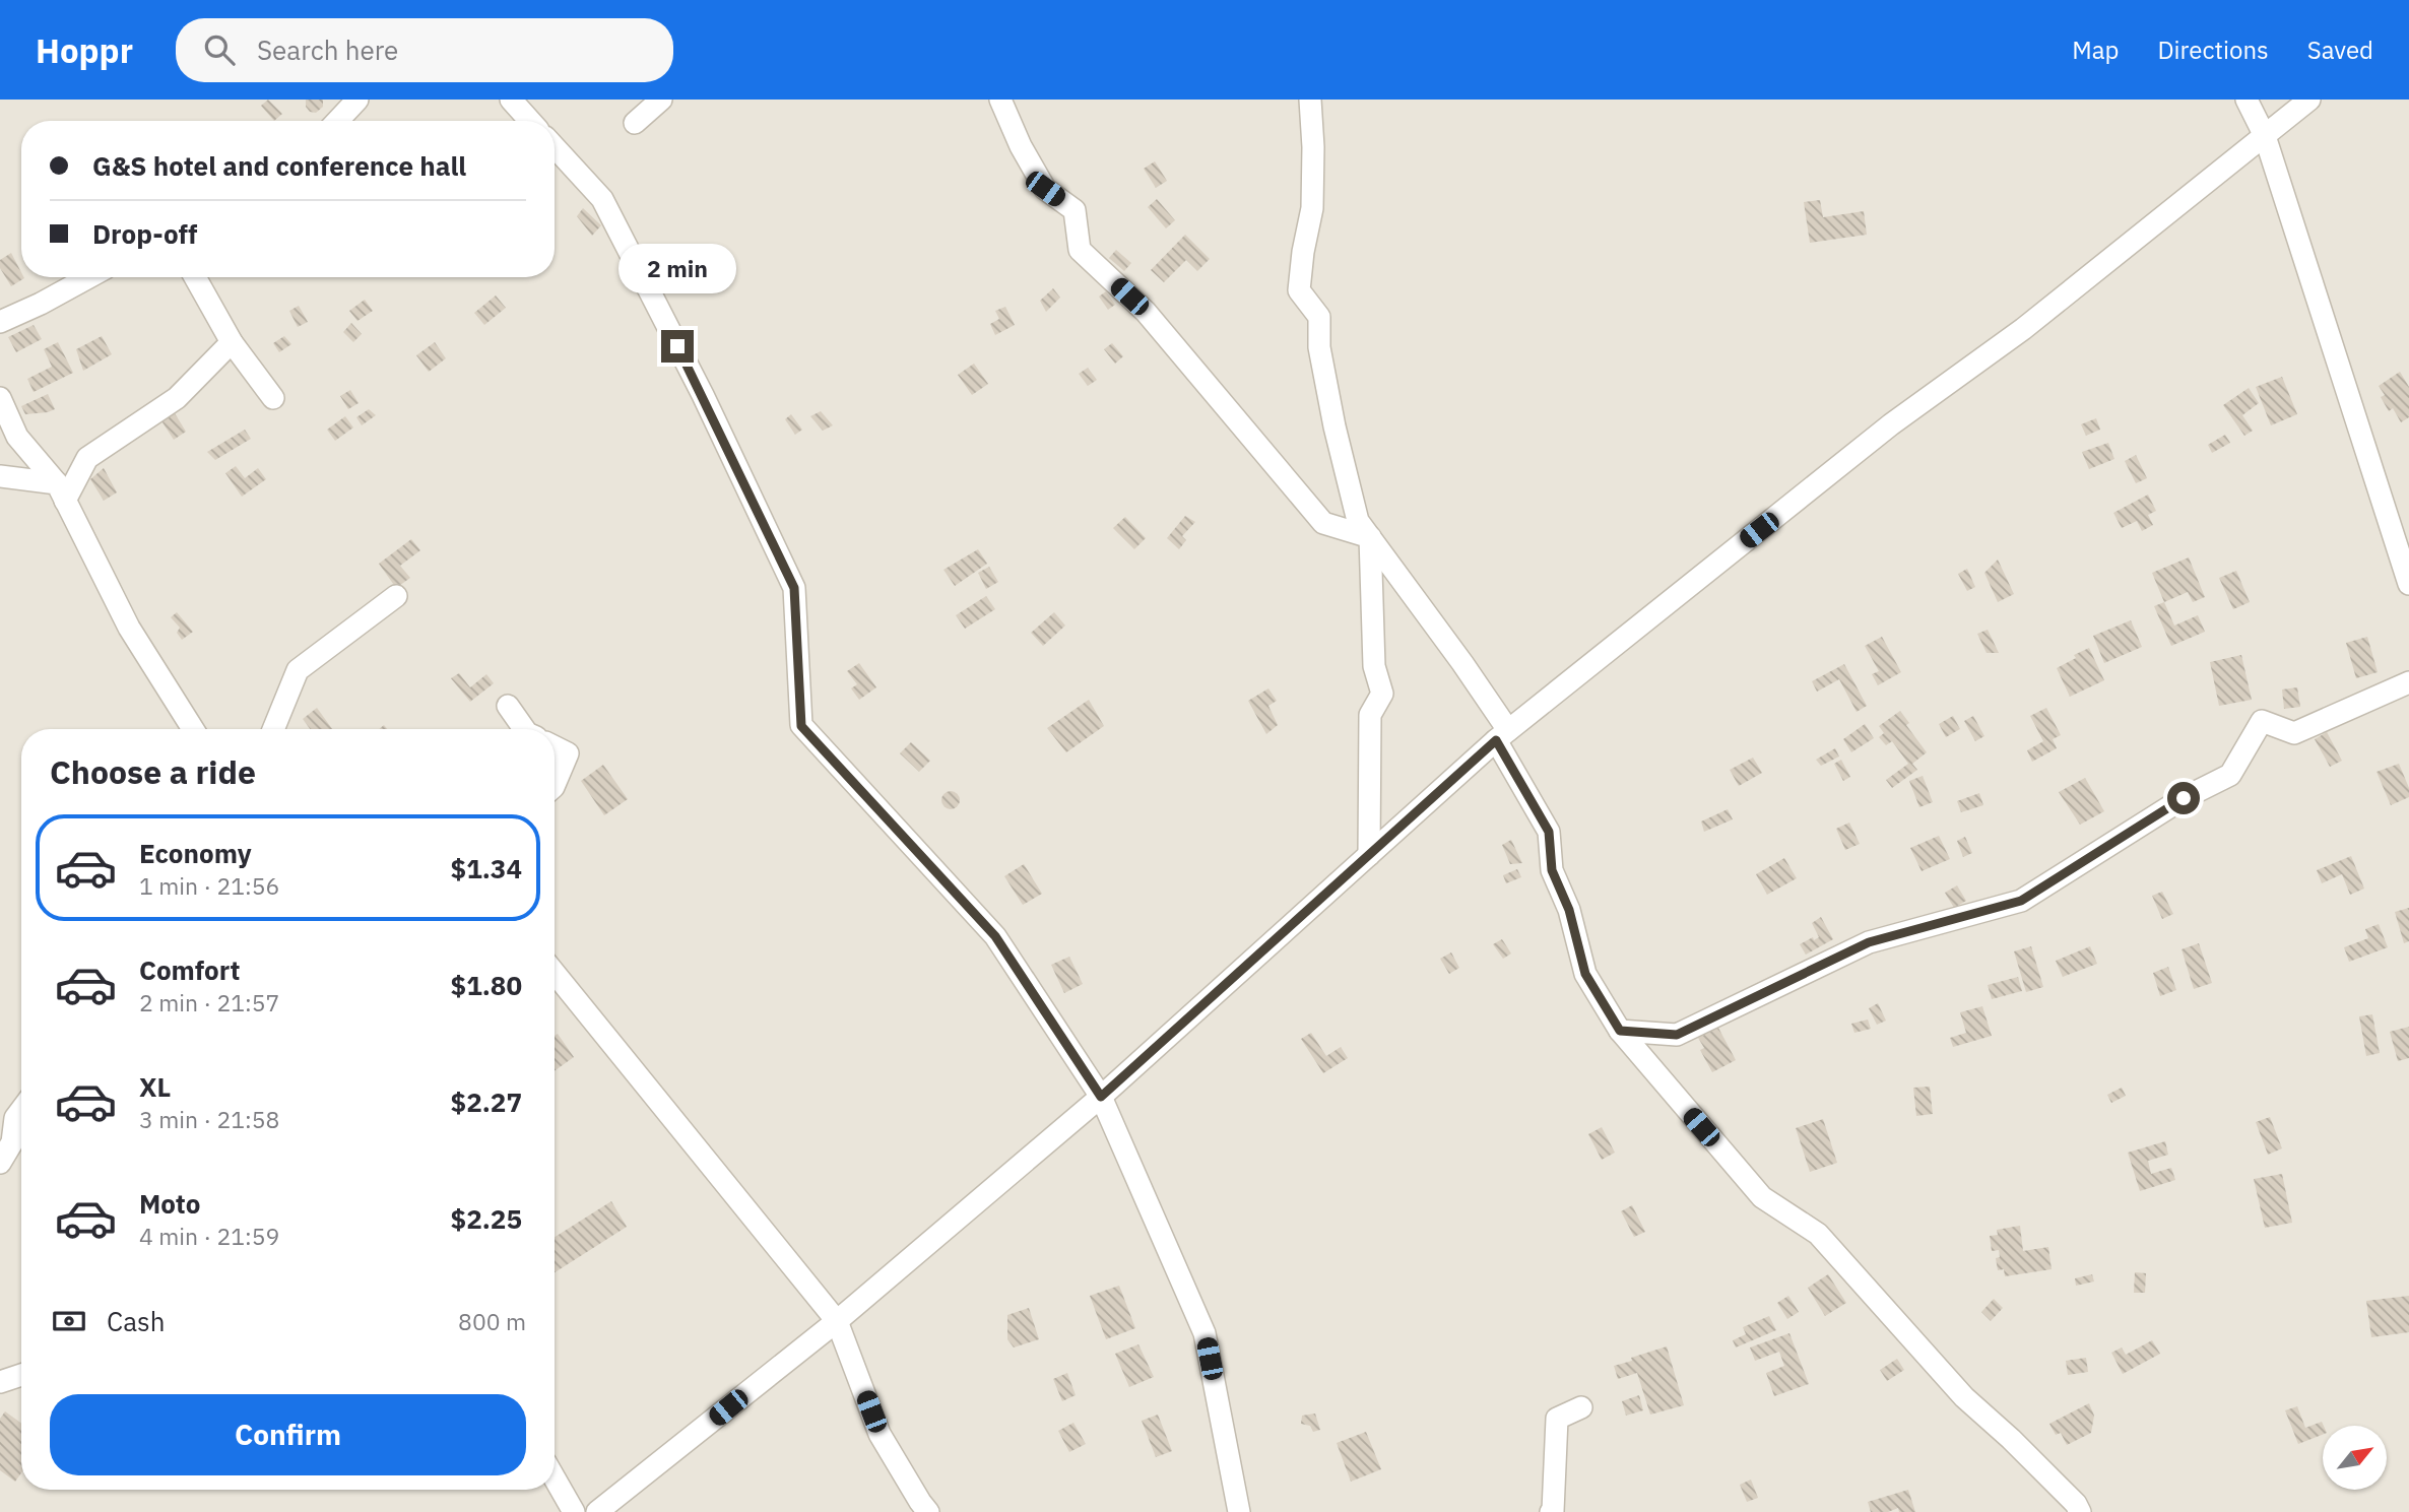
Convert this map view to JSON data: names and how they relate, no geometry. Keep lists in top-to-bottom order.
{
  "north": "top right",
  "page": {
    "header": "Hoppr",
    "search": "Search here",
    "nav": ["Map", "Directions", "Saved"],
    "banner": ["G&S hotel and conference hall", "Drop-off"],
    "bubble": "2 min",
    "heading": "Choose a ride",
    "list": [
      {
        "name": "Economy",
        "note": "1 min · 21:56",
        "value": "$1.34"
      },
      {
        "name": "Comfort",
        "note": "2 min · 21:57",
        "value": "$1.80"
      },
      {
        "name": "XL",
        "note": "3 min · 21:58",
        "value": "$2.27"
      },
      {
        "name": "Moto",
        "note": "4 min · 21:59",
        "value": "$2.25"
      }
    ],
    "pay": ["Cash", "800 m"],
    "buttons": "Confirm"
  }
}
